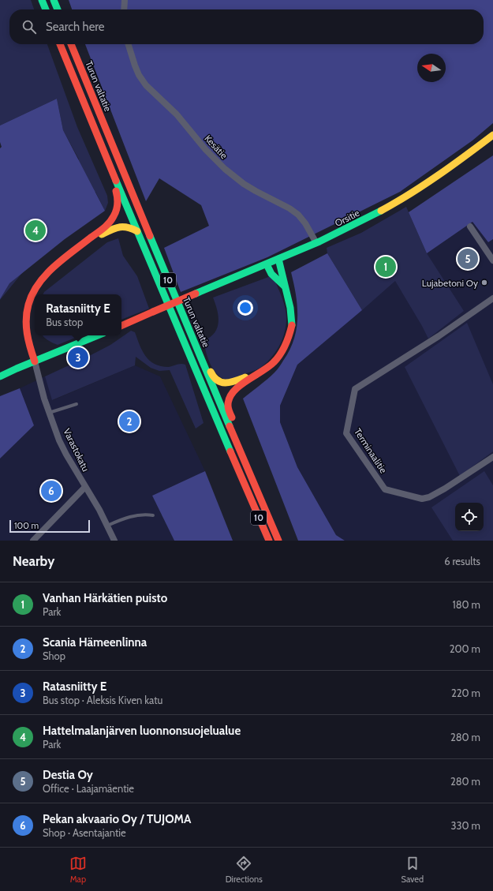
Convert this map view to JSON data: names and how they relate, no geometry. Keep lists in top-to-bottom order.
{
  "streets": {
    "main road": ["Turun valtatie", "Orsitie", "10"],
    "street": ["Kesätie", "Varastokatu", "Terminaalitie"]
  },
  "crossings": [
    ["Kesätie", "Orsitie"]
  ],
  "places": ["Lujabetoni Oy"],
  "scale_bar": "100 m",
  "north": "left",
  "page": {
    "search": "Search here",
    "pins": [
      "4",
      "5",
      "1",
      "3",
      "2",
      "6"
    ],
    "popup": ["Ratasniitty E", "Bus stop"],
    "scale": "100 m",
    "heading": ["Nearby", "6 results"],
    "list": [
      {
        "mark": "1",
        "name": "Vanhan Härkätien puisto",
        "note": "Park",
        "value": "180 m"
      },
      {
        "mark": "2",
        "name": "Scania Hämeenlinna",
        "note": "Shop",
        "value": "200 m"
      },
      {
        "mark": "3",
        "name": "Ratasniitty E",
        "note": "Bus stop · Aleksis Kiven katu",
        "value": "220 m"
      },
      {
        "mark": "4",
        "name": "Hattelmalanjärven luonnonsuojelualue",
        "note": "Park",
        "value": "280 m"
      },
      {
        "mark": "5",
        "name": "Destia Oy",
        "note": "Office · Laajamäentie",
        "value": "280 m"
      },
      {
        "mark": "6",
        "name": "Pekan akvaario Oy / TUJOMA",
        "note": "Shop · Asentajantie",
        "value": "330 m"
      }
    ],
    "nav": ["Map", "Directions", "Saved"]
  }
}
